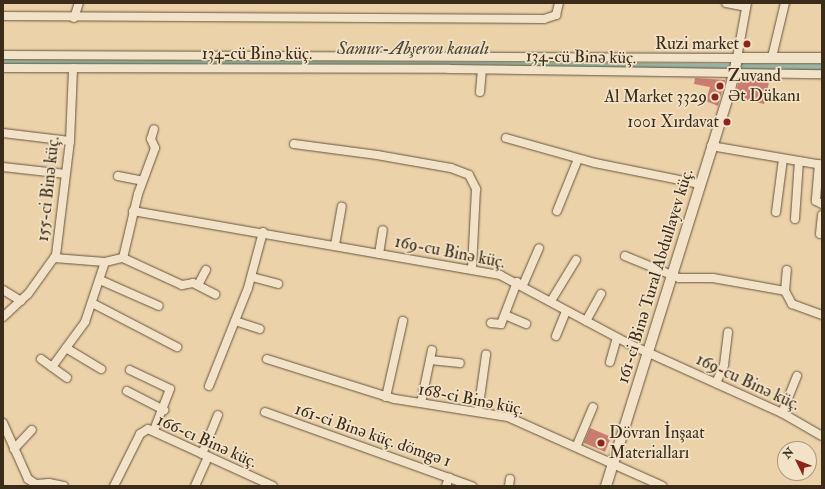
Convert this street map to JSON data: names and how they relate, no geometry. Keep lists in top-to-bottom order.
{
  "streets": {
    "street": [
      "134-cü Binə küç.",
      "155-ci Binə küç.",
      "169-cu Binə küç.",
      "161-ci Binə Tural Abdullayev küç.",
      "168-ci Binə küç.",
      "161-ci Binə küç. dömgə 1",
      "166-cı Binə küç."
    ]
  },
  "crossings": [
    ["134-cü Binə küç.", "155-ci Binə küç."],
    ["134-cü Binə küç.", "161-ci Binə Tural Abdullayev küç."],
    ["169-cu Binə küç.", "161-ci Binə Tural Abdullayev küç."],
    ["161-ci Binə Tural Abdullayev küç.", "168-ci Binə küç."]
  ],
  "water": ["Samur-Abşeron kanalı"],
  "places": [
    "Ruzi market",
    "Zuvand Ət Dükanı",
    "Al Market 3329",
    "1001 Xırdavat",
    "Dövran İnşaat Materialları"
  ],
  "north": "top left"
}
